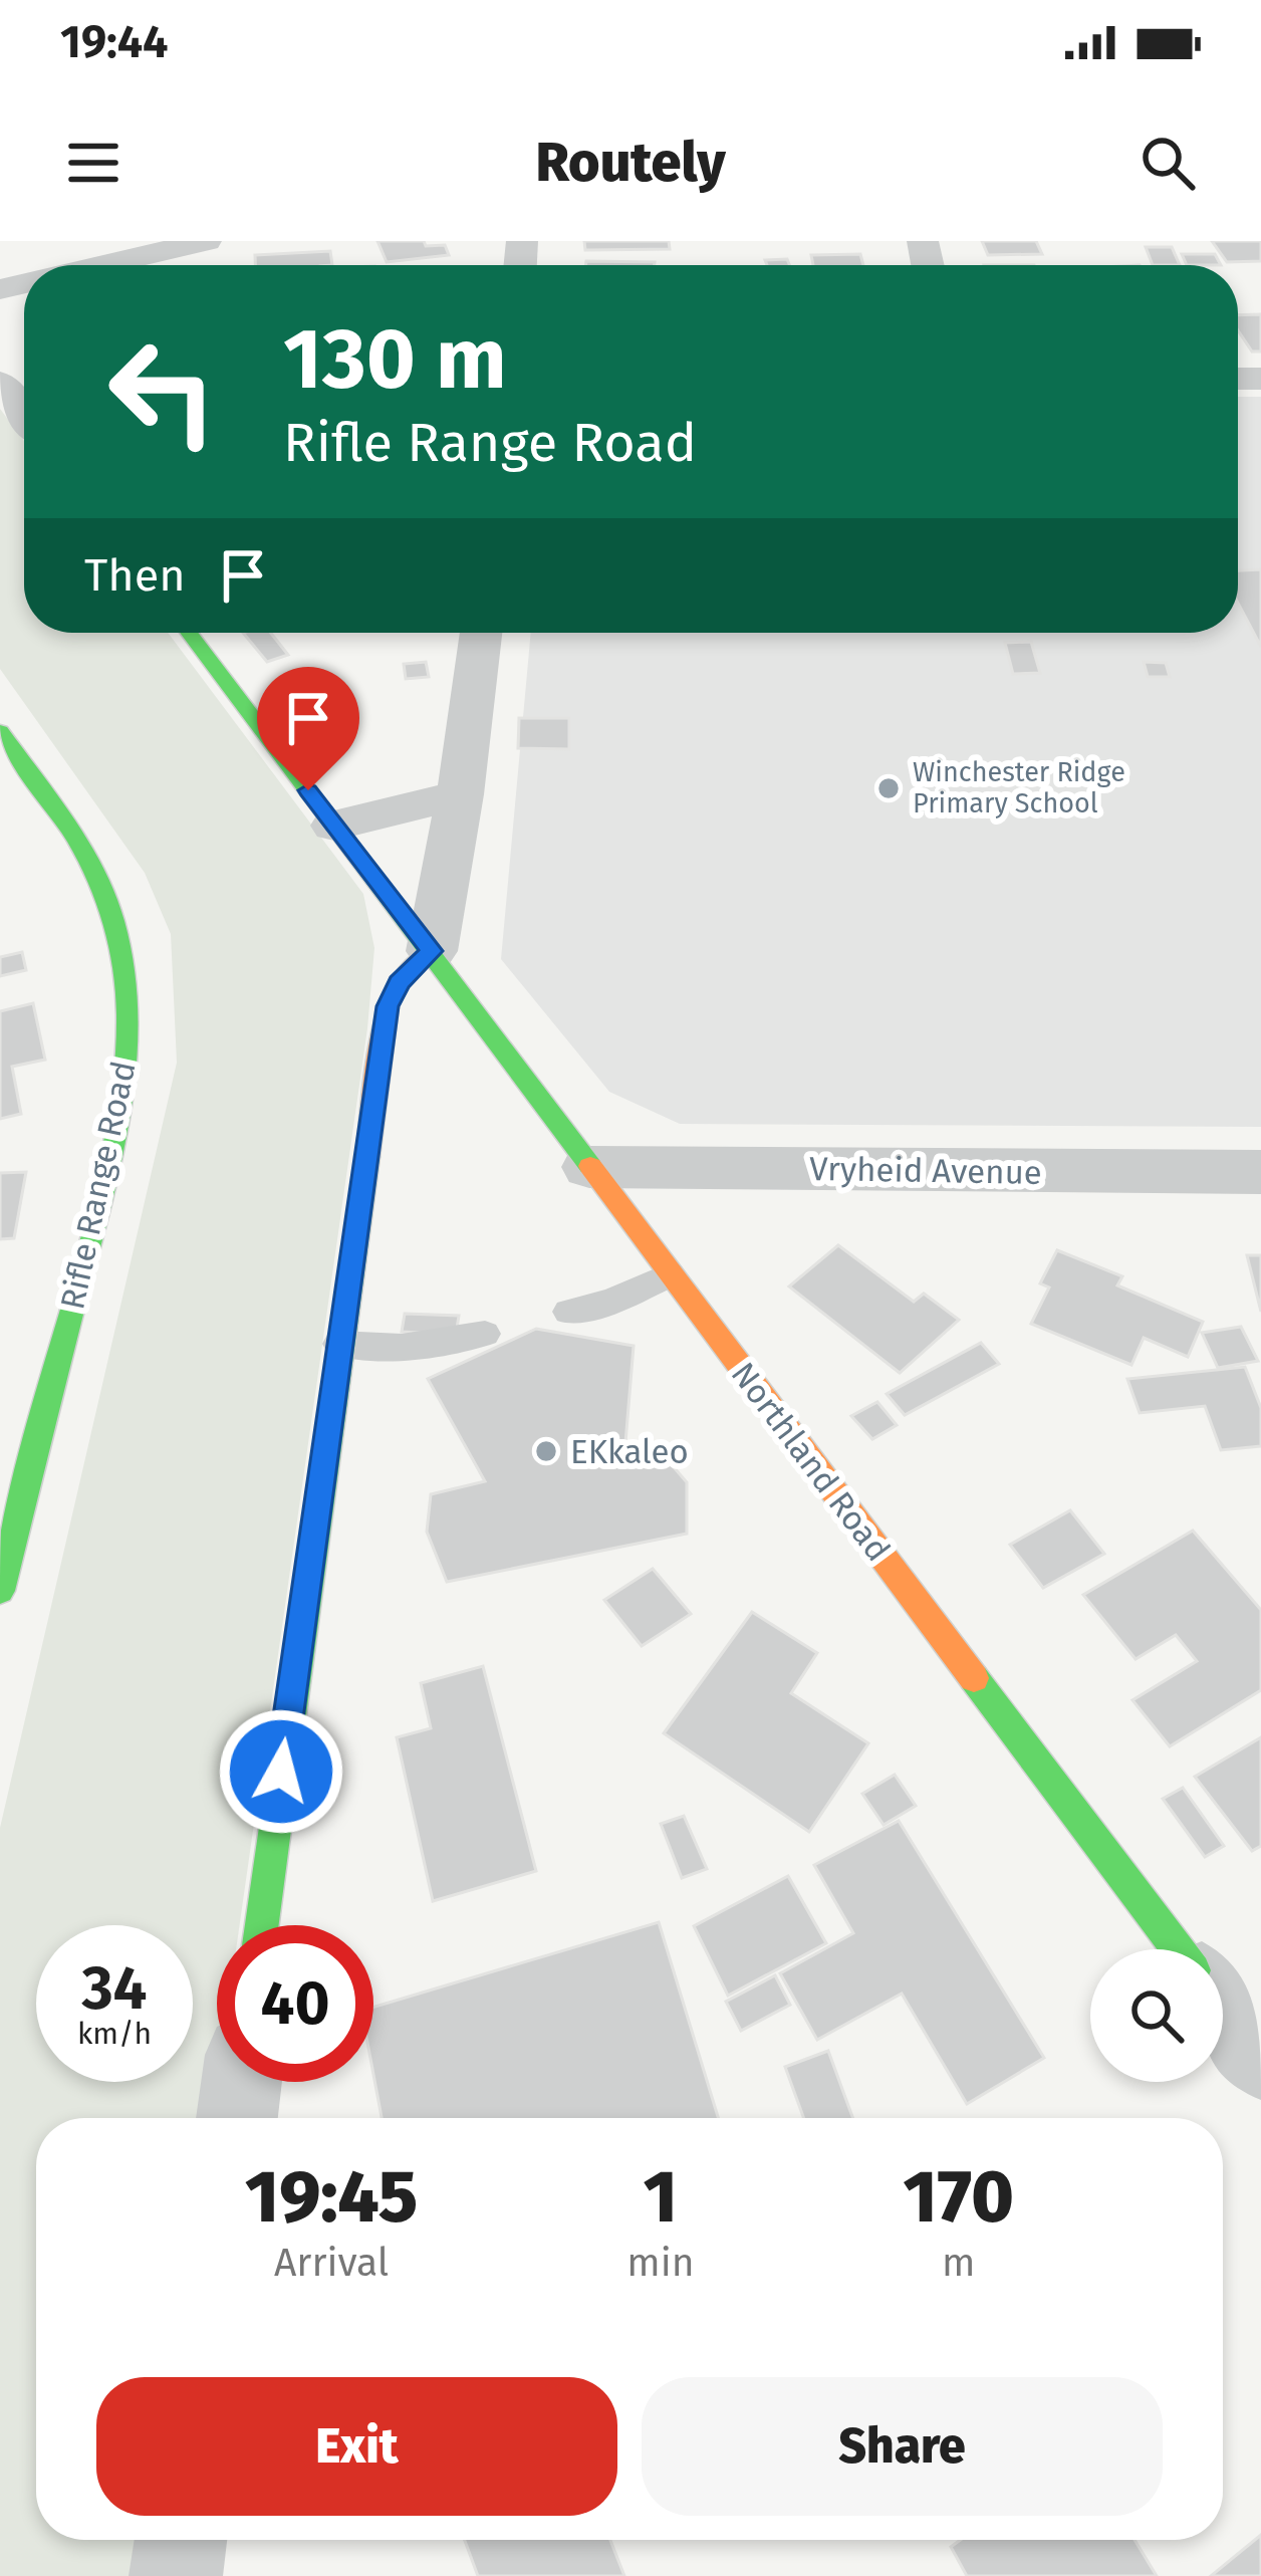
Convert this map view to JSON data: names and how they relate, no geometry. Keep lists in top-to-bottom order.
{
  "streets": {
    "street": ["Vryheid Avenue", "Rifle Range Road", "Northland Road"]
  },
  "crossings": [
    ["Vryheid Avenue", "Northland Road"]
  ],
  "places": ["Winchester Ridge Primary School", "EKkaleo"],
  "page": {
    "status": "19:44",
    "header": "Routely",
    "turn": ["130 m", "Rifle Range Road"],
    "then": "Then",
    "speed": "34 km/h",
    "limit": "40",
    "eta": [
      "19:45",
      "Arrival",
      "1",
      "min",
      "170",
      "m"
    ],
    "buttons": ["Exit", "Share"]
  }
}
